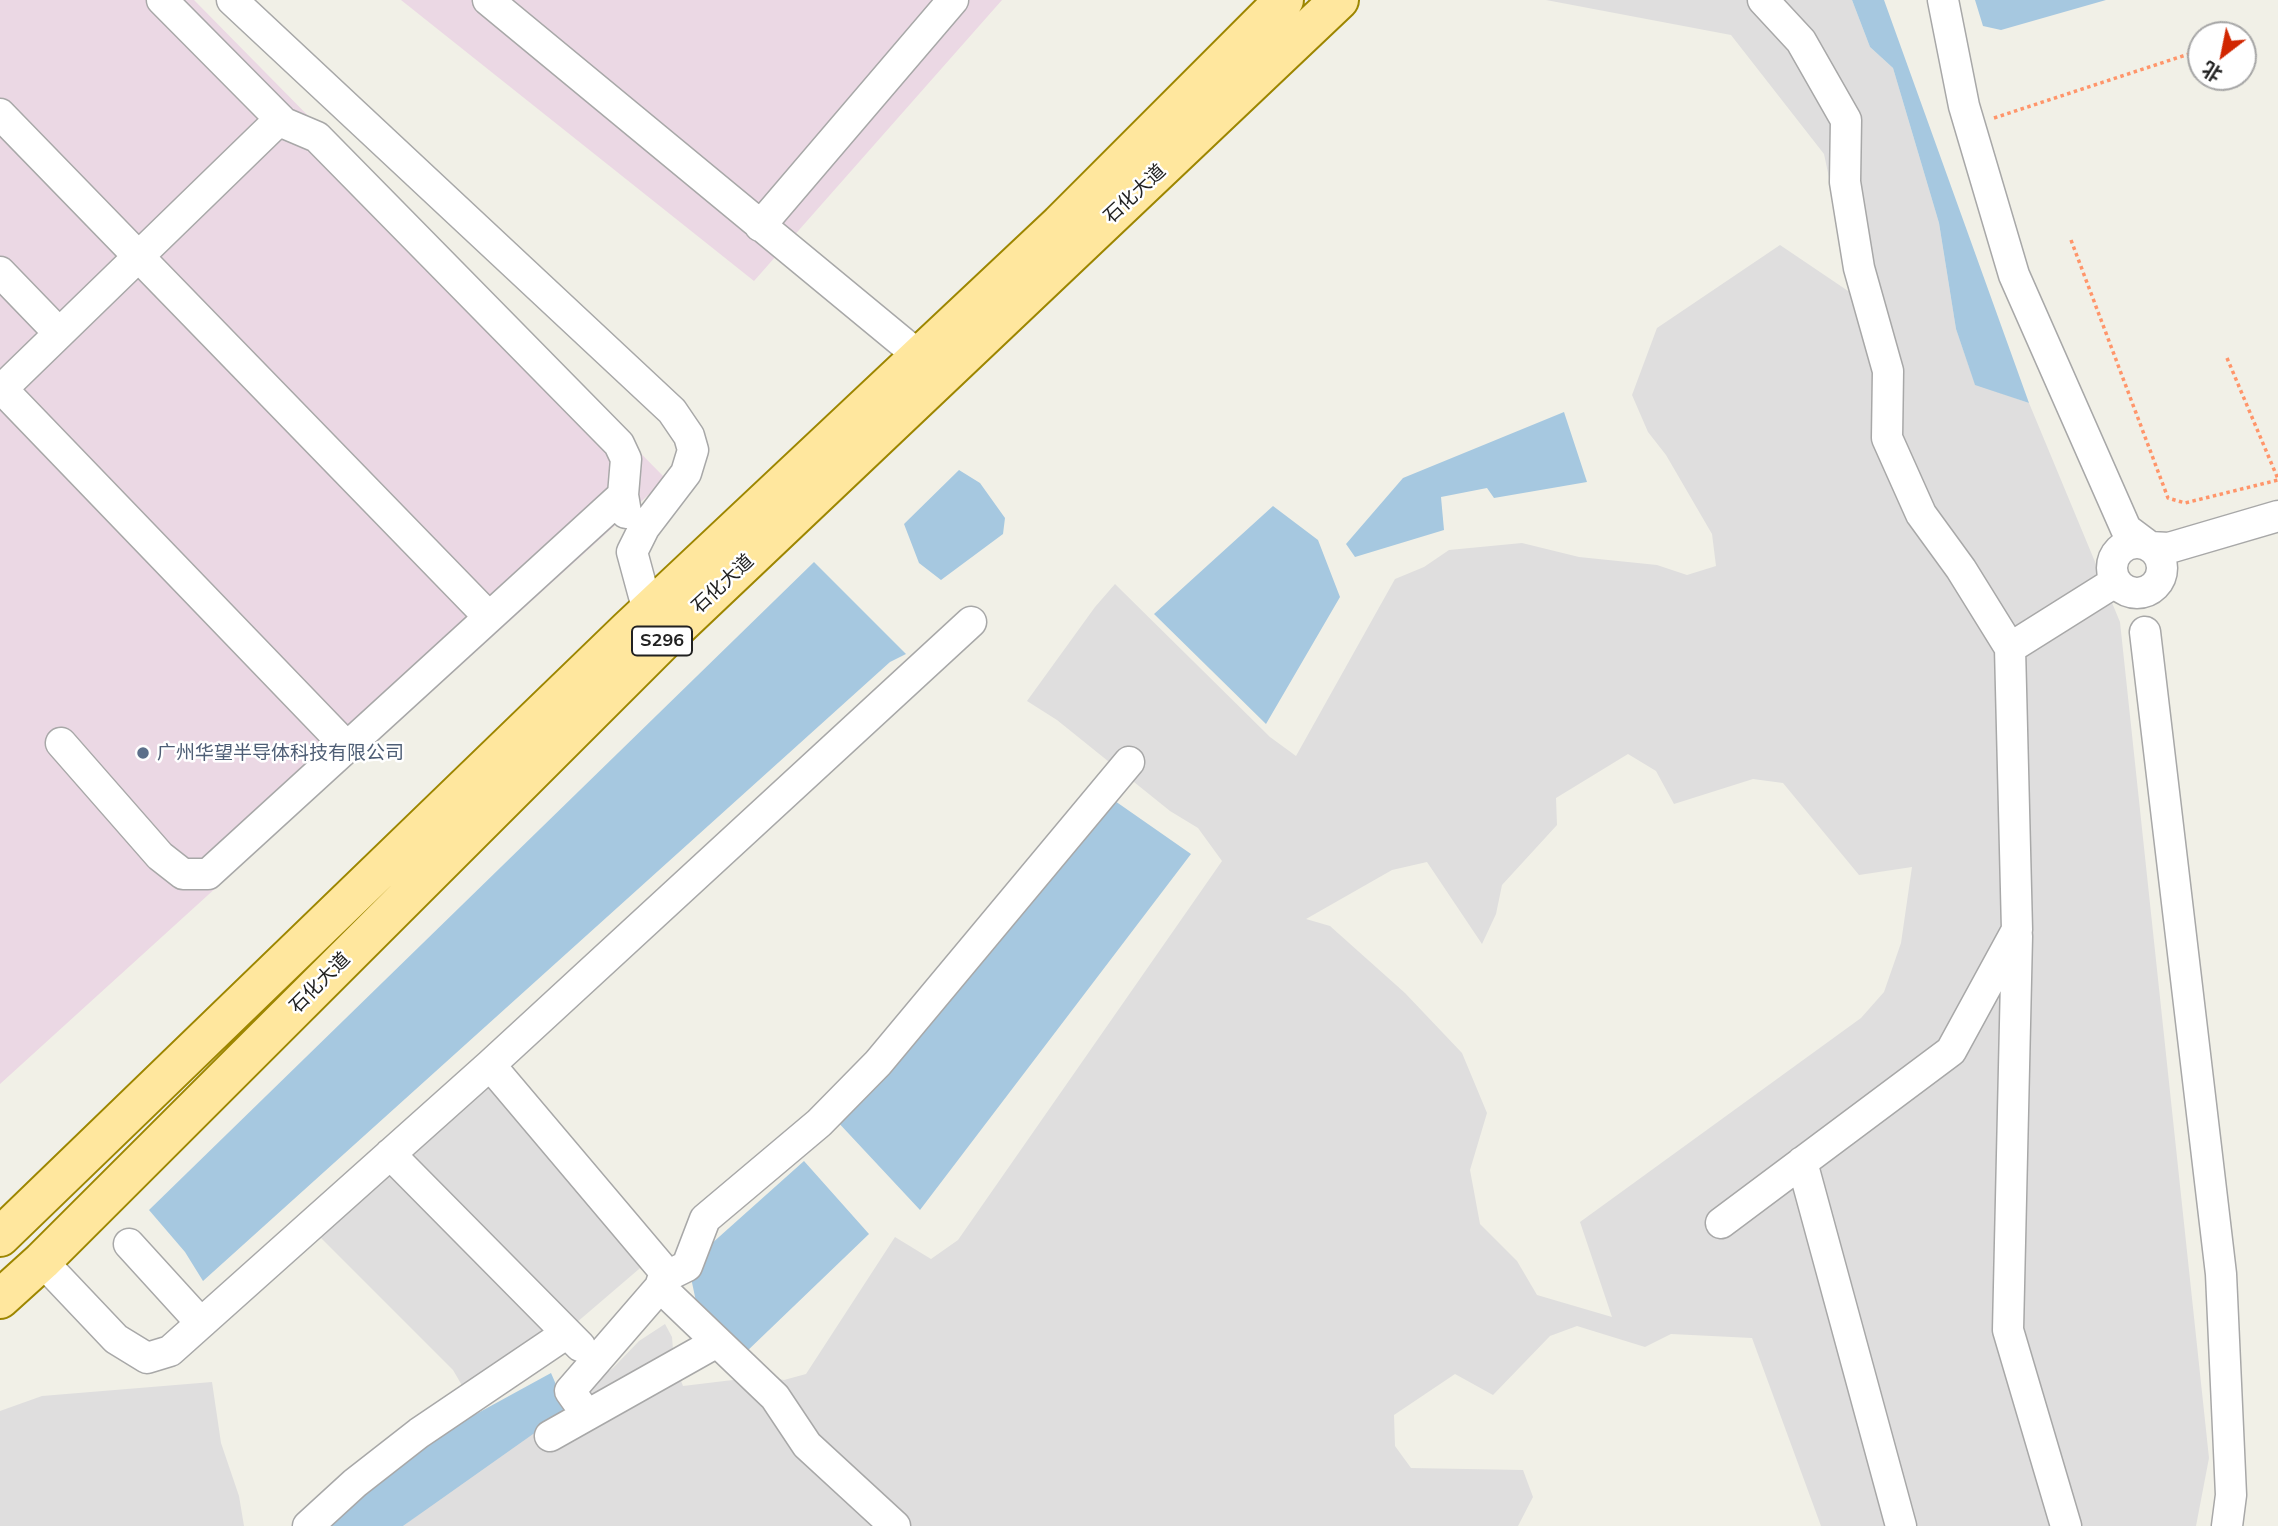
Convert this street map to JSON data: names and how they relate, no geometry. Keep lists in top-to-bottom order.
{
  "streets": {
    "main road": ["石化大道", "S296"]
  },
  "places": ["广州华望半导体科技有限公司"],
  "north": "bottom left"
}
